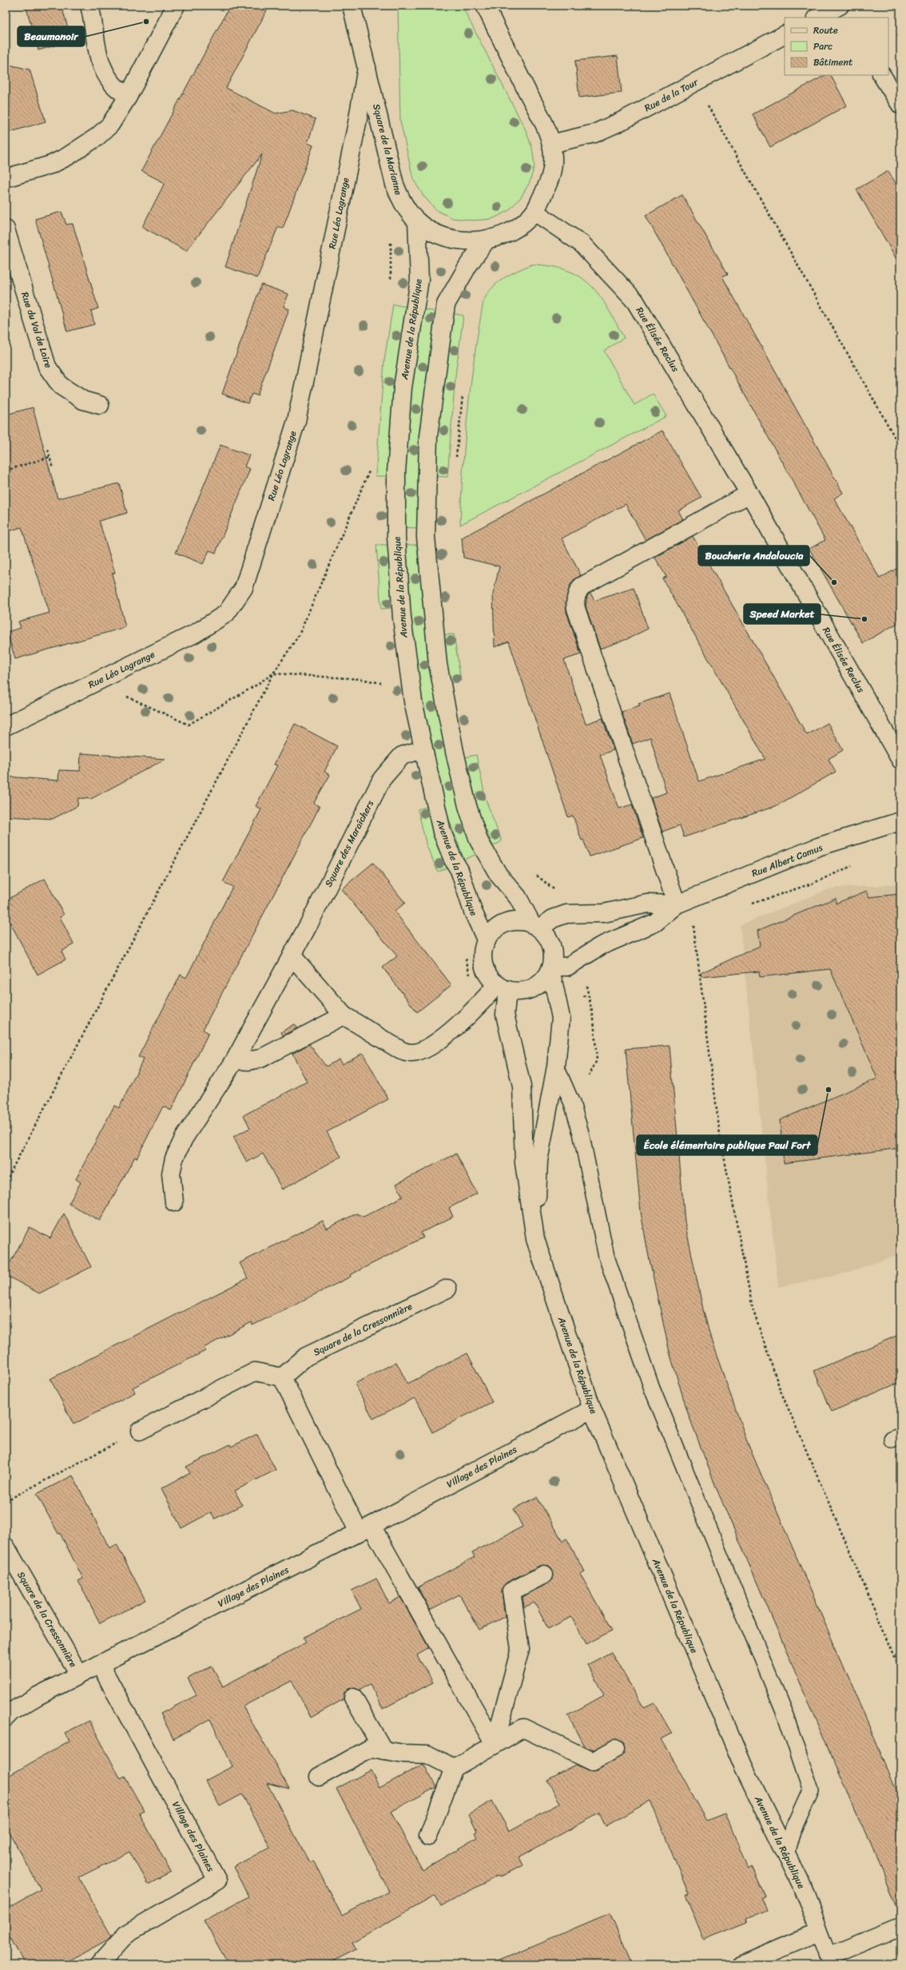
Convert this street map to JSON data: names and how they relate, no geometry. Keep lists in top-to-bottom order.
{
  "streets": {
    "street": [
      "Rue de la Tour",
      "Square de la Marianne",
      "Rue Léo Lagrange",
      "Avenue de la République",
      "Rue du Val de Loire",
      "Rue Élisée Reclus",
      "Square des Maraîchers",
      "Rue Albert Camus",
      "Square de la Cressonnière",
      "Village des Plaines"
    ]
  },
  "crossings": [
    ["Rue de la Tour", "Square de la Marianne"],
    ["Square de la Marianne", "Rue Léo Lagrange"],
    ["Square de la Marianne", "Avenue de la République"],
    ["Square de la Marianne", "Rue Élisée Reclus"],
    ["Avenue de la République", "Square des Maraîchers"],
    ["Avenue de la République", "Rue Albert Camus"],
    ["Avenue de la République", "Village des Plaines"],
    ["Square de la Cressonnière", "Village des Plaines"]
  ],
  "places": [
    "Beaumanoir",
    "Boucherie Andaloucia",
    "Speed Market",
    "École élémentaire publique Paul Fort"
  ],
  "legend": ["Route", "Parc", "Bâtiment"]
}
